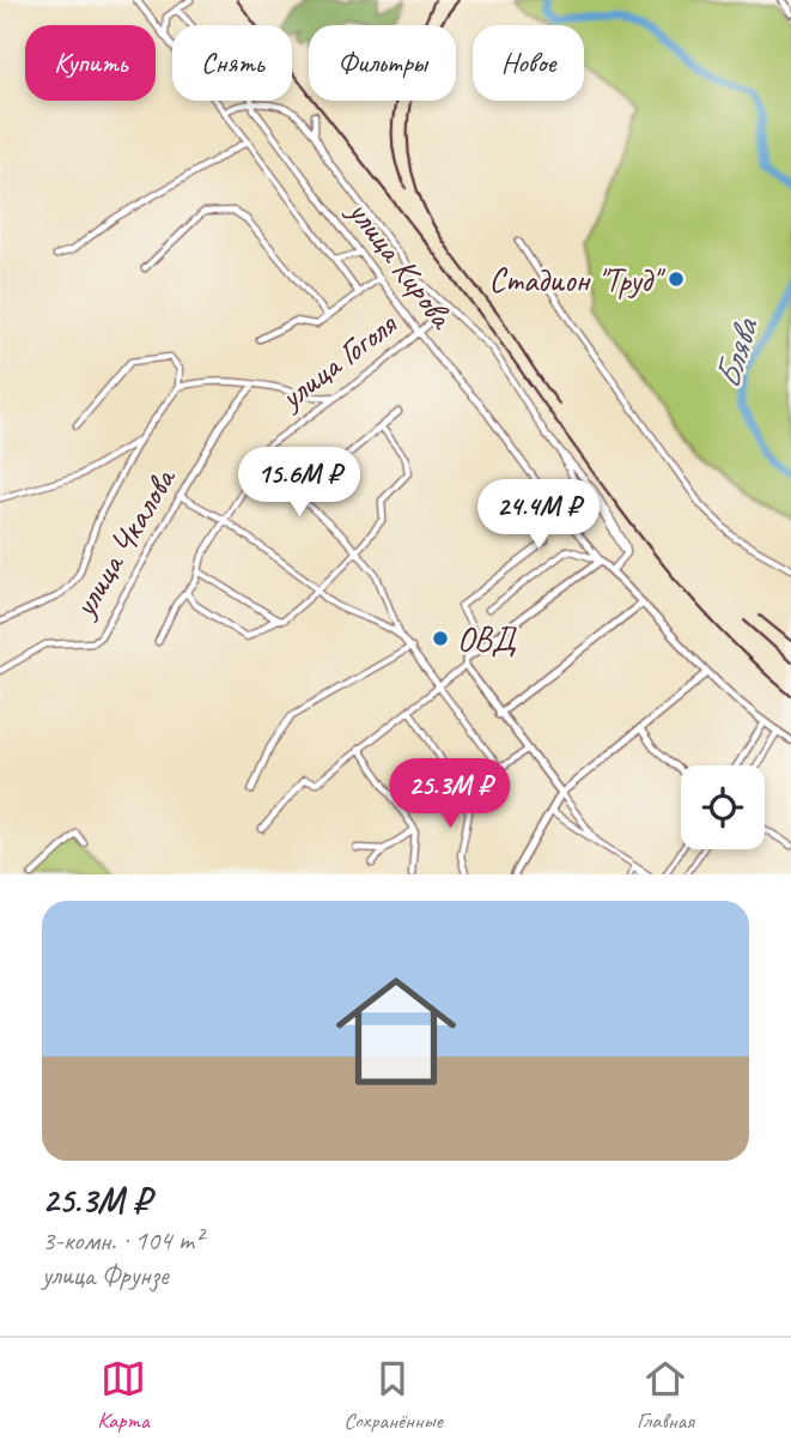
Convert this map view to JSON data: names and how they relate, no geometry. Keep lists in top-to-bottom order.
{
  "streets": {
    "street": ["улица Кирова", "улица Гоголя", "улица Чкалова"]
  },
  "crossings": [
    ["улица Кирова", "улица Гоголя"]
  ],
  "water": ["Блява"],
  "places": ["Стадион \"Труд\"", "ОВД"],
  "page": {
    "chip": [
      "Купить",
      "Снять",
      "Фильтры",
      "Новое"
    ],
    "price": ["15.6M ₽", "24.4M ₽", "25.3M ₽"],
    "list": [
      {
        "name": "25.3M ₽",
        "note": "3-комн. · 104 m² · улица Фрунзе"
      }
    ],
    "tabs": ["Карта", "Сохранённые", "Главная"]
  }
}
